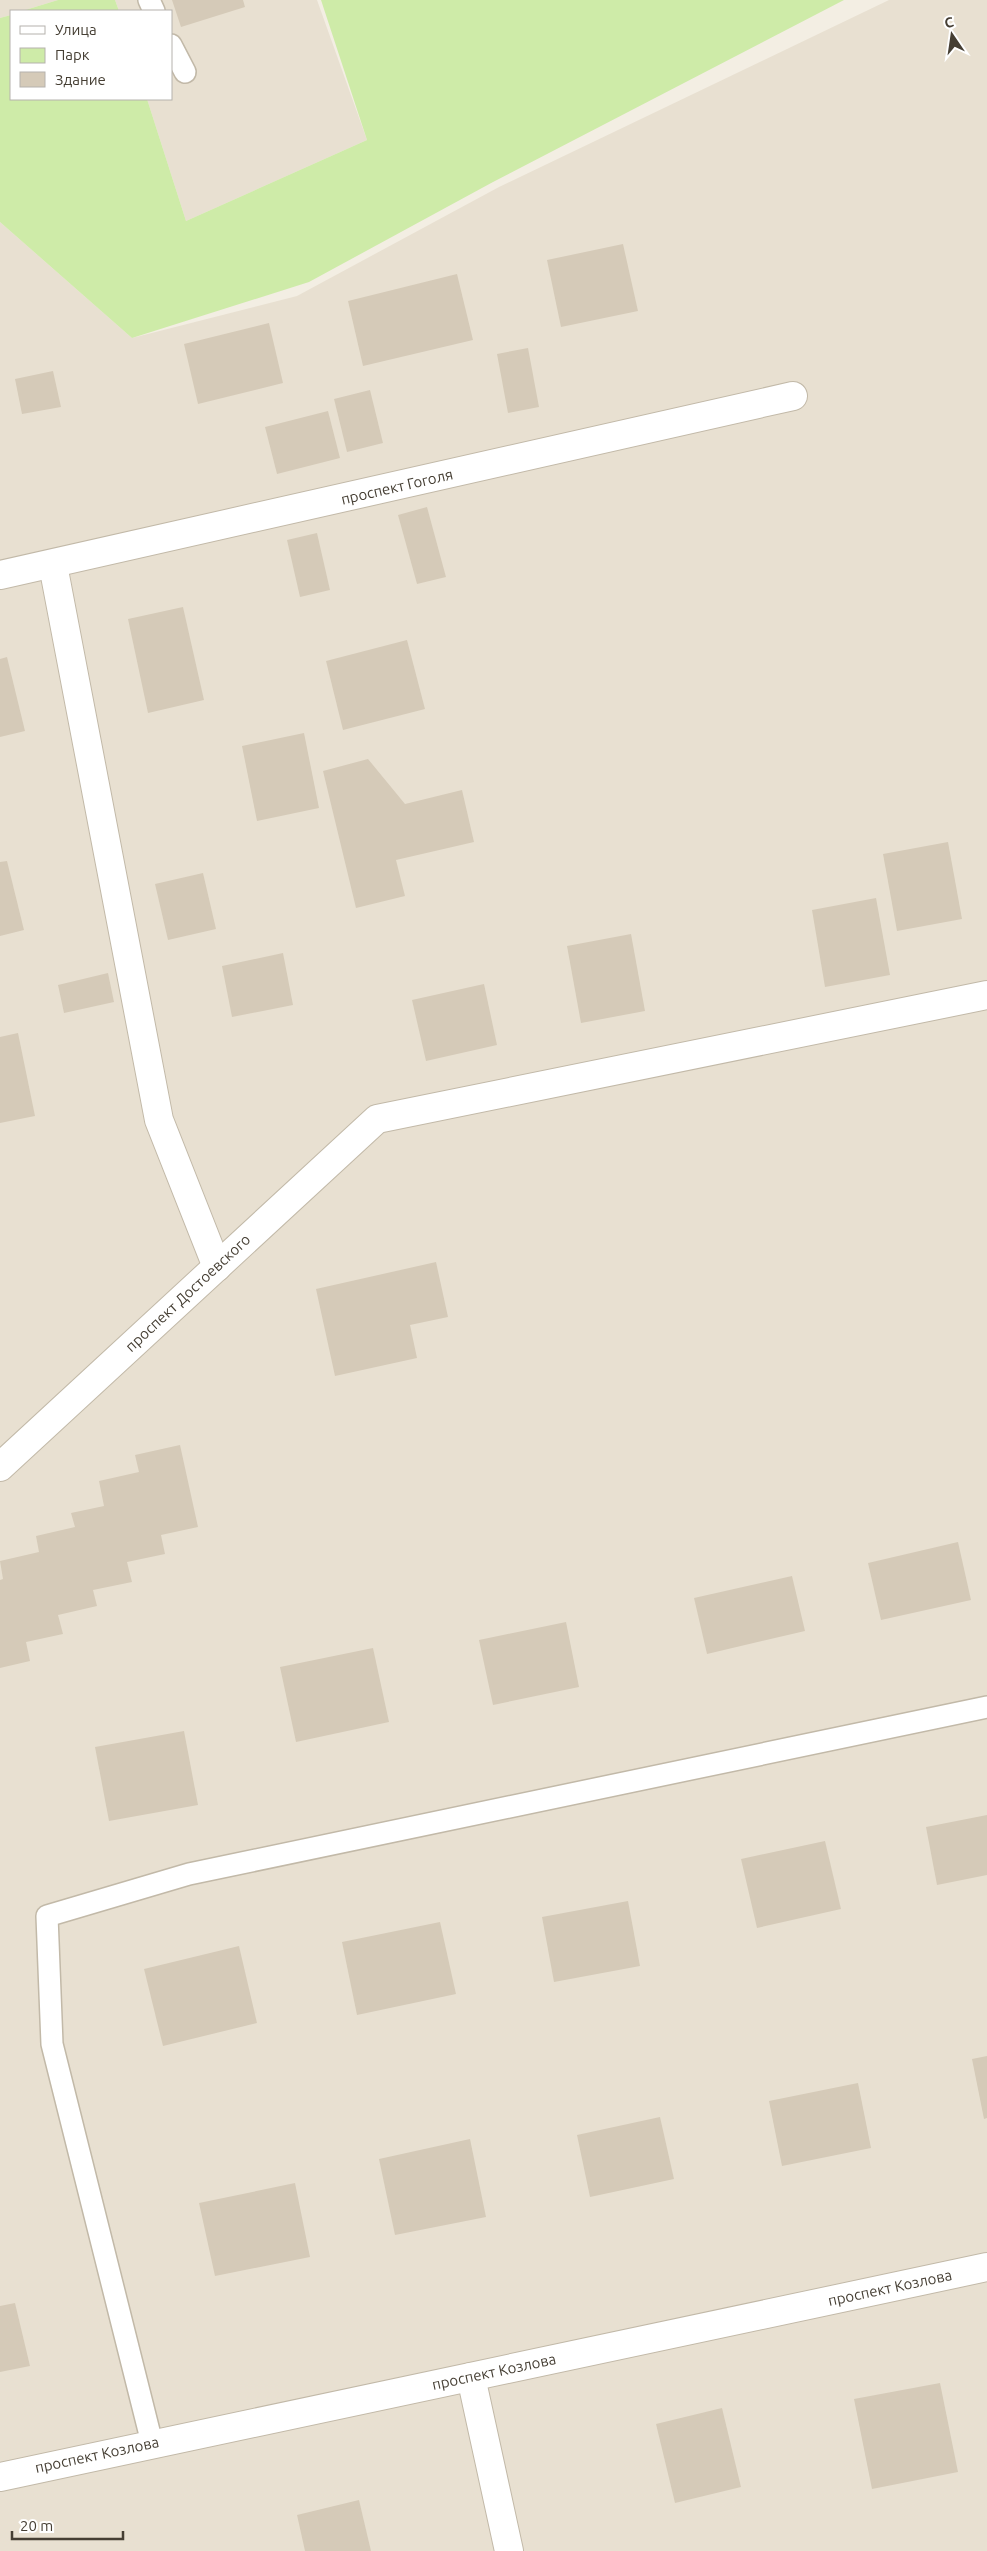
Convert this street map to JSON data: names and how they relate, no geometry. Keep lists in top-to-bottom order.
{
  "streets": {
    "street": ["проспект Гоголя", "проспект Достоевского", "проспект Козлова"]
  },
  "legend": ["Улица", "Парк", "Здание"],
  "scale_bar": "20 m",
  "north": "top"
}
